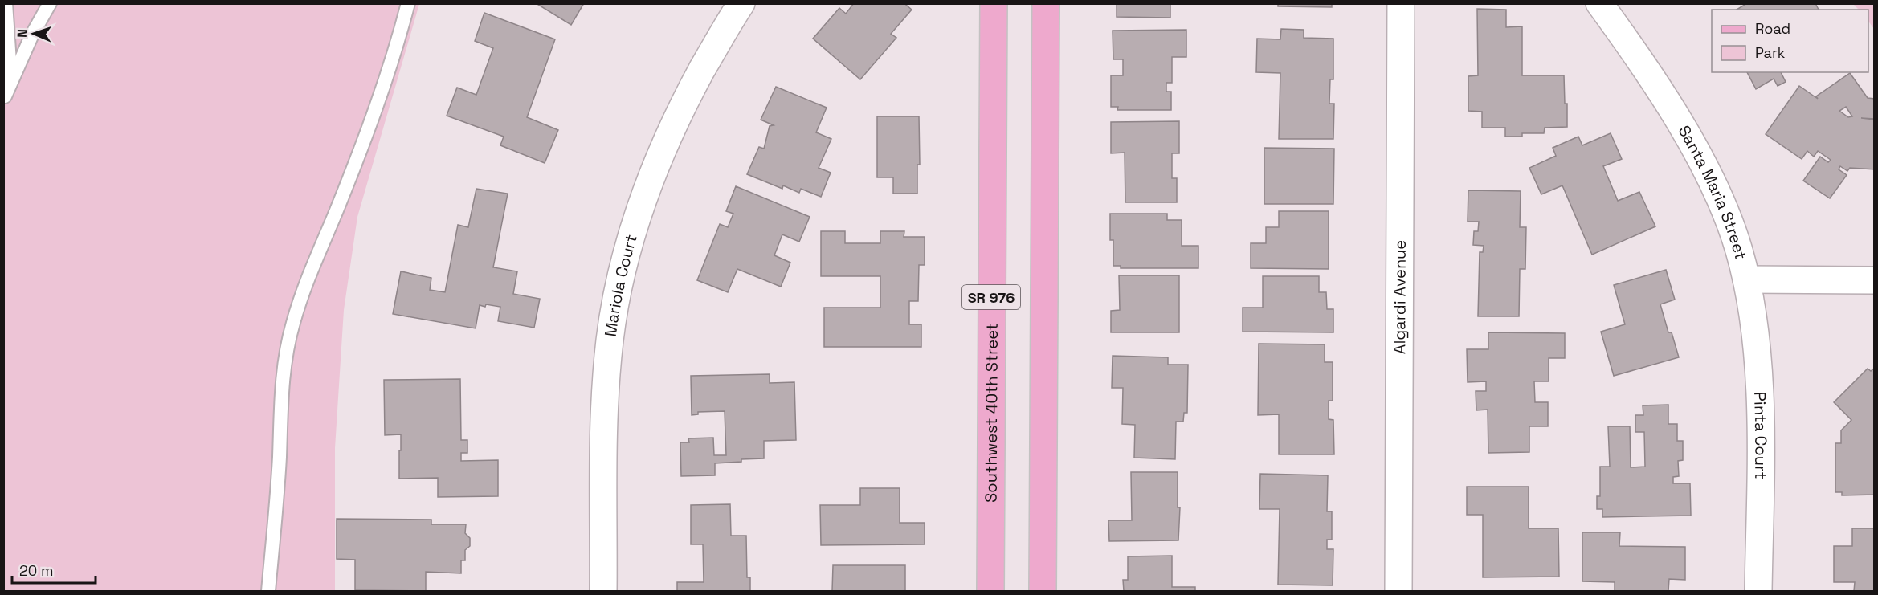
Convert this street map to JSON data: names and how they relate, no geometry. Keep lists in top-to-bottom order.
{
  "streets": {
    "main road": ["SR 976", "Southwest 40th Street"],
    "street": [
      "Santa Maria Street",
      "Mariola Court",
      "Algardi Avenue",
      "Pinta Court"
    ]
  },
  "crossings": [
    ["Santa Maria Street", "Pinta Court"]
  ],
  "legend": ["Road", "Park"],
  "scale_bar": "20 m",
  "north": "left"
}
